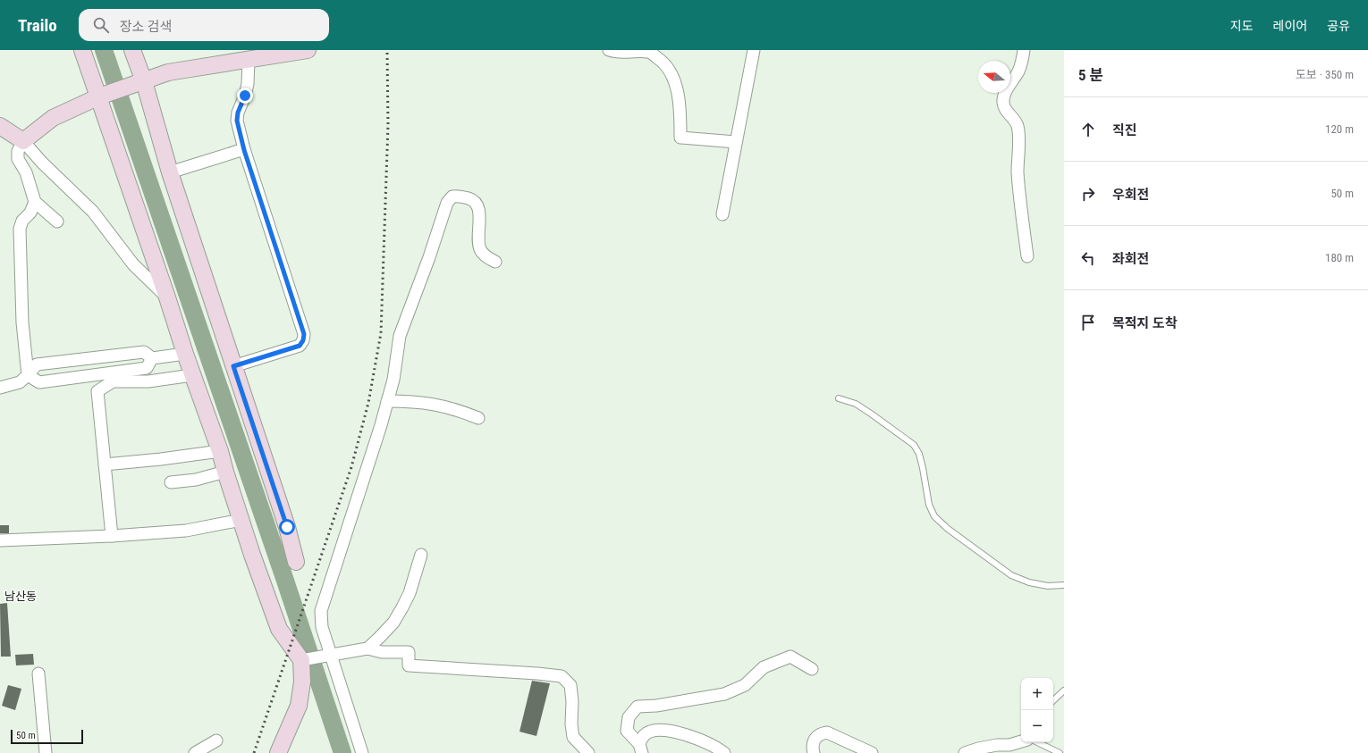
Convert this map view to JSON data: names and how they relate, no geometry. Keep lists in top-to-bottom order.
{
  "districts": ["남산동"],
  "scale_bar": "50 m",
  "north": "left",
  "page": {
    "header": "Trailo",
    "search": "장소 검색",
    "nav": ["지도", "레이어", "공유"],
    "heading": ["5 분", "도보 · 350 m"],
    "list": [
      ["직진", "120 m"],
      ["우회전", "50 m"],
      ["좌회전", "180 m"],
      "목적지 도착"
    ],
    "map_buttons": ["+", "−"],
    "scale": "50 m"
  }
}
